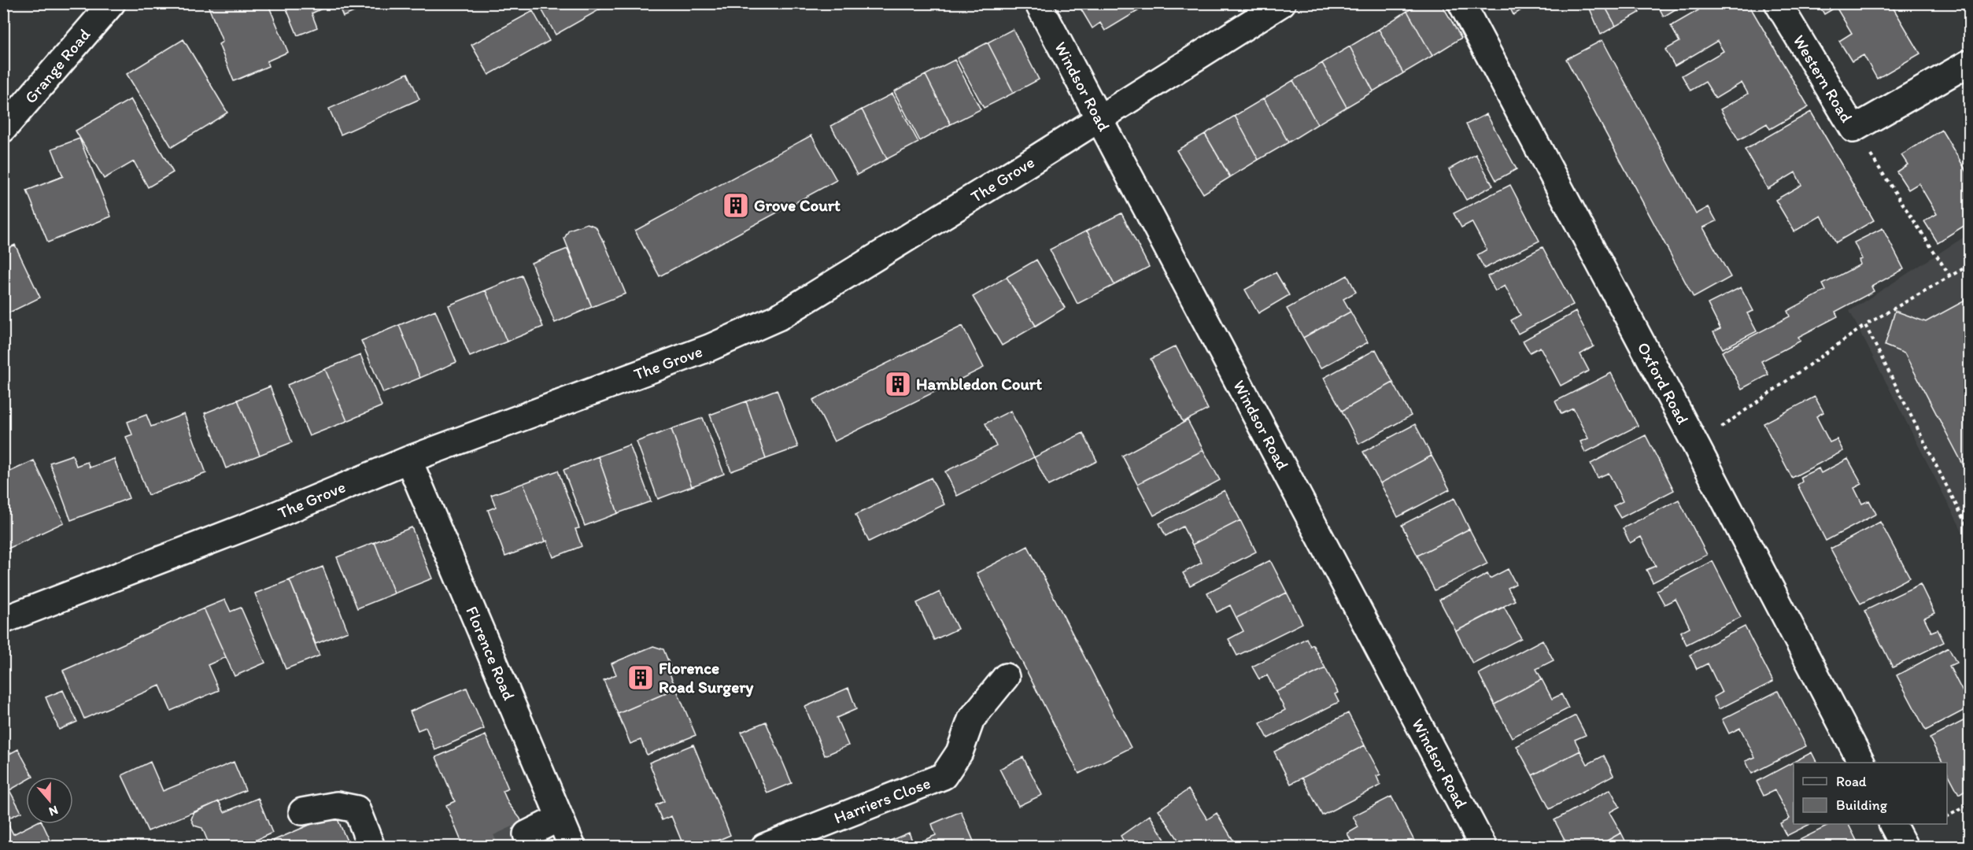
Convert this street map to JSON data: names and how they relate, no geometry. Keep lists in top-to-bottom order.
{
  "streets": {
    "street": [
      "Grange Road",
      "Western Road",
      "Windsor Road",
      "The Grove",
      "Oxford Road",
      "Florence Road",
      "Harriers Close"
    ]
  },
  "crossings": [
    ["Windsor Road", "The Grove"],
    ["The Grove", "Florence Road"]
  ],
  "places": {
    "building": ["Grove Court", "Hambledon Court", "Florence Road Surgery"]
  },
  "legend": ["Road", "Building"],
  "north": "bottom"
}
